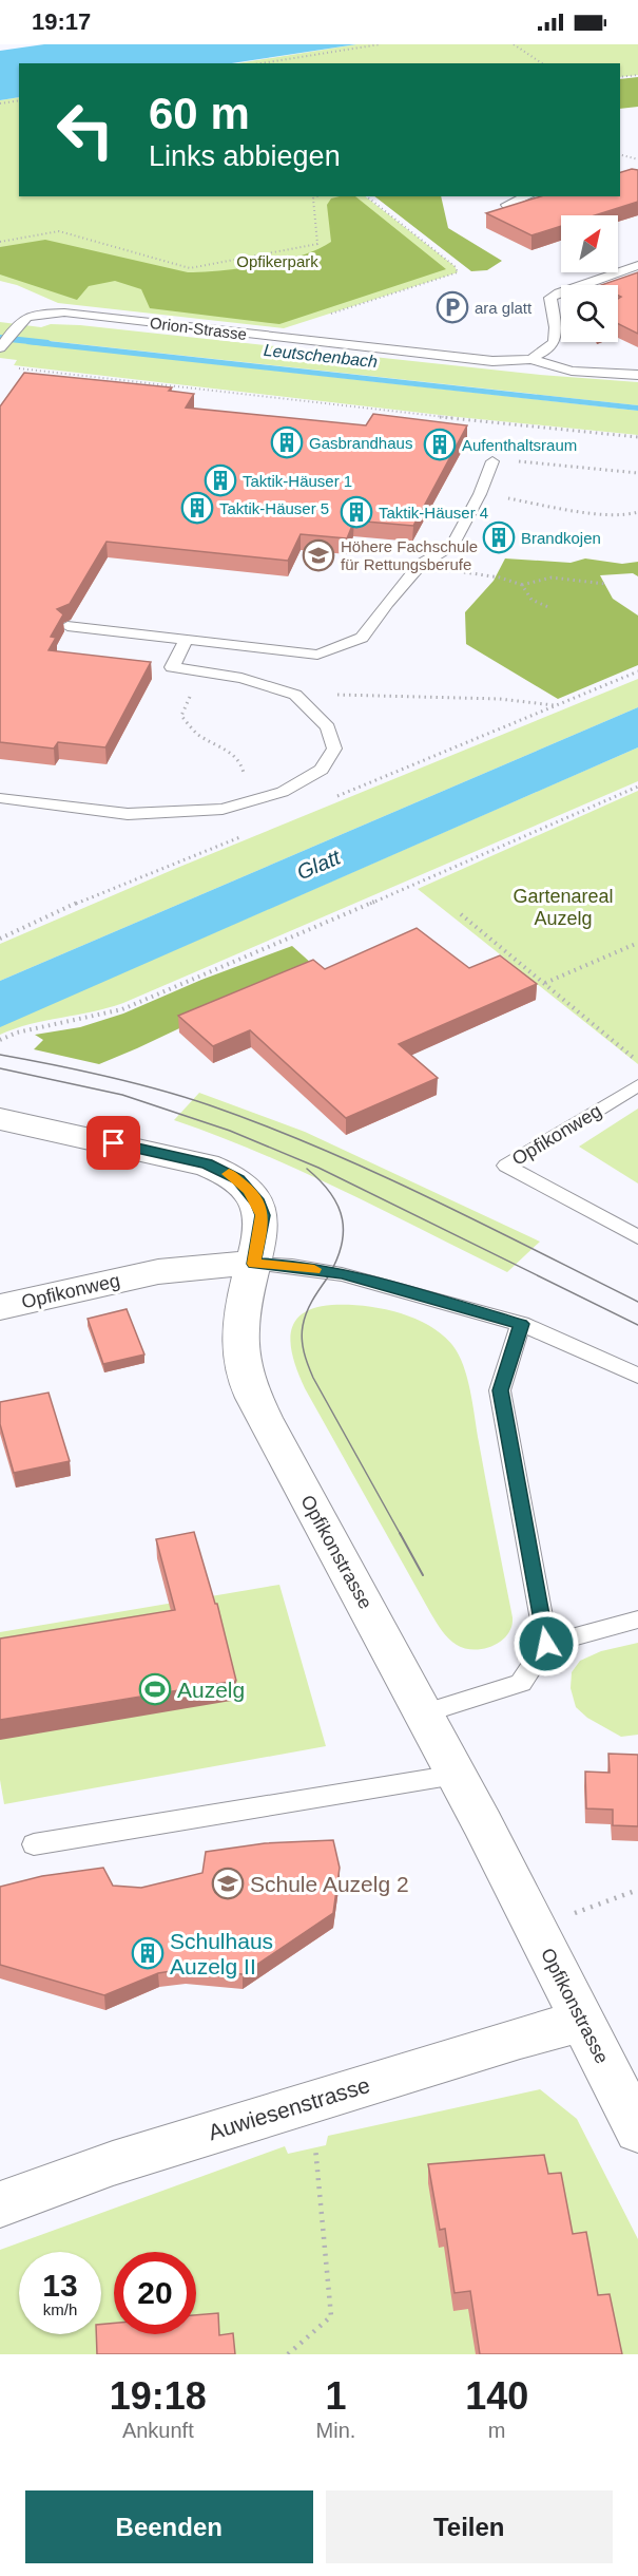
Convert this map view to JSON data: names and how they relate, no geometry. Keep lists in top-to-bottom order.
{
  "streets": {
    "street": ["Opfikonweg", "Opfikonstrasse", "Auwiesenstrasse"],
    "lane": ["Orion-Strasse"]
  },
  "crossings": [
    ["Opfikonweg", "Opfikonstrasse"],
    ["Opfikonstrasse", "Auwiesenstrasse"]
  ],
  "water": ["Leutschenbach", "Glatt"],
  "parks": ["Opfikerpark", "Gartenareal Auzelg"],
  "places": {
    "parking": ["ara glatt"],
    "building": [
      "Gasbrandhaus",
      "Aufenthaltsraum",
      "Taktik-Häuser 1",
      "Taktik-Häuser 5",
      "Taktik-Häuser 4",
      "Brandkojen",
      "Schulhaus Auzelg II"
    ],
    "school or university": ["Höhere Fachschule für Rettungsberufe", "Schule Auzelg 2"],
    "sports": ["Auzelg"]
  },
  "north": "top right",
  "page": {
    "status": "19:17",
    "turn": ["60 m", "Links abbiegen"],
    "speed": "13 km/h",
    "limit": "20",
    "eta": [
      "19:18",
      "Ankunft",
      "1",
      "Min.",
      "140",
      "m"
    ],
    "buttons": ["Beenden", "Teilen"]
  }
}
